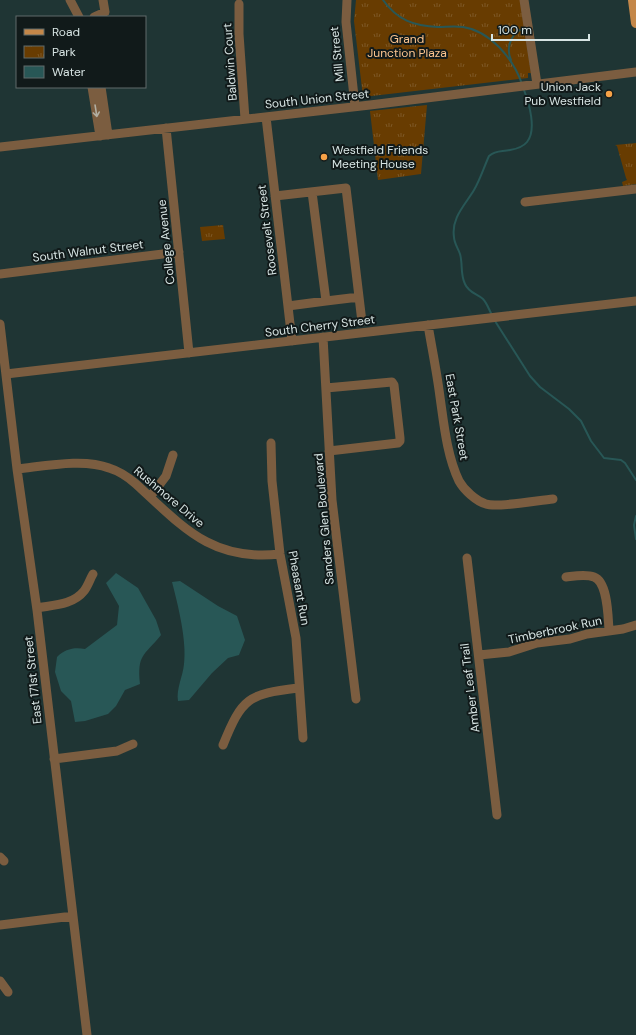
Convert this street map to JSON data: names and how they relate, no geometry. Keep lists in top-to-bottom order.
{
  "streets": {
    "street": [
      "Mill Street",
      "Baldwin Court",
      "South Union Street",
      "Roosevelt Street",
      "College Avenue",
      "South Walnut Street",
      "South Cherry Street",
      "East Park Street",
      "Rushmore Drive",
      "Sanders Glen Boulevard",
      "Pheasant Run",
      "Timberbrook Run",
      "East 171st Street",
      "Amber Leaf Trail"
    ]
  },
  "crossings": [
    ["Mill Street", "South Union Street"],
    ["Baldwin Court", "South Union Street"],
    ["South Union Street", "Roosevelt Street"],
    ["South Union Street", "College Avenue"],
    ["Roosevelt Street", "South Cherry Street"],
    ["College Avenue", "South Walnut Street"],
    ["College Avenue", "South Cherry Street"],
    ["South Cherry Street", "East Park Street"],
    ["South Cherry Street", "Sanders Glen Boulevard"],
    ["South Cherry Street", "East 171st Street"],
    ["Rushmore Drive", "Pheasant Run"],
    ["Rushmore Drive", "East 171st Street"],
    ["Timberbrook Run", "Amber Leaf Trail"]
  ],
  "parks": ["Grand Junction Plaza"],
  "places": ["Union Jack Pub Westfield", "Westfield Friends Meeting House"],
  "legend": ["Road", "Park", "Water"],
  "scale_bar": "100 m"
}
